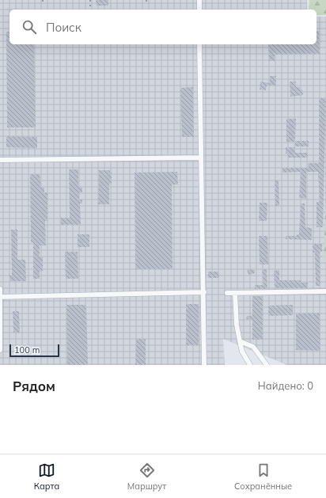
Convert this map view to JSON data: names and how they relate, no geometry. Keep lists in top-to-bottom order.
{
  "scale_bar": "100 m",
  "page": {
    "search": "Поиск",
    "scale": "100 m",
    "heading": ["Рядом", "Найдено: 0"],
    "nav": ["Карта", "Маршрут", "Сохранённые"]
  }
}
